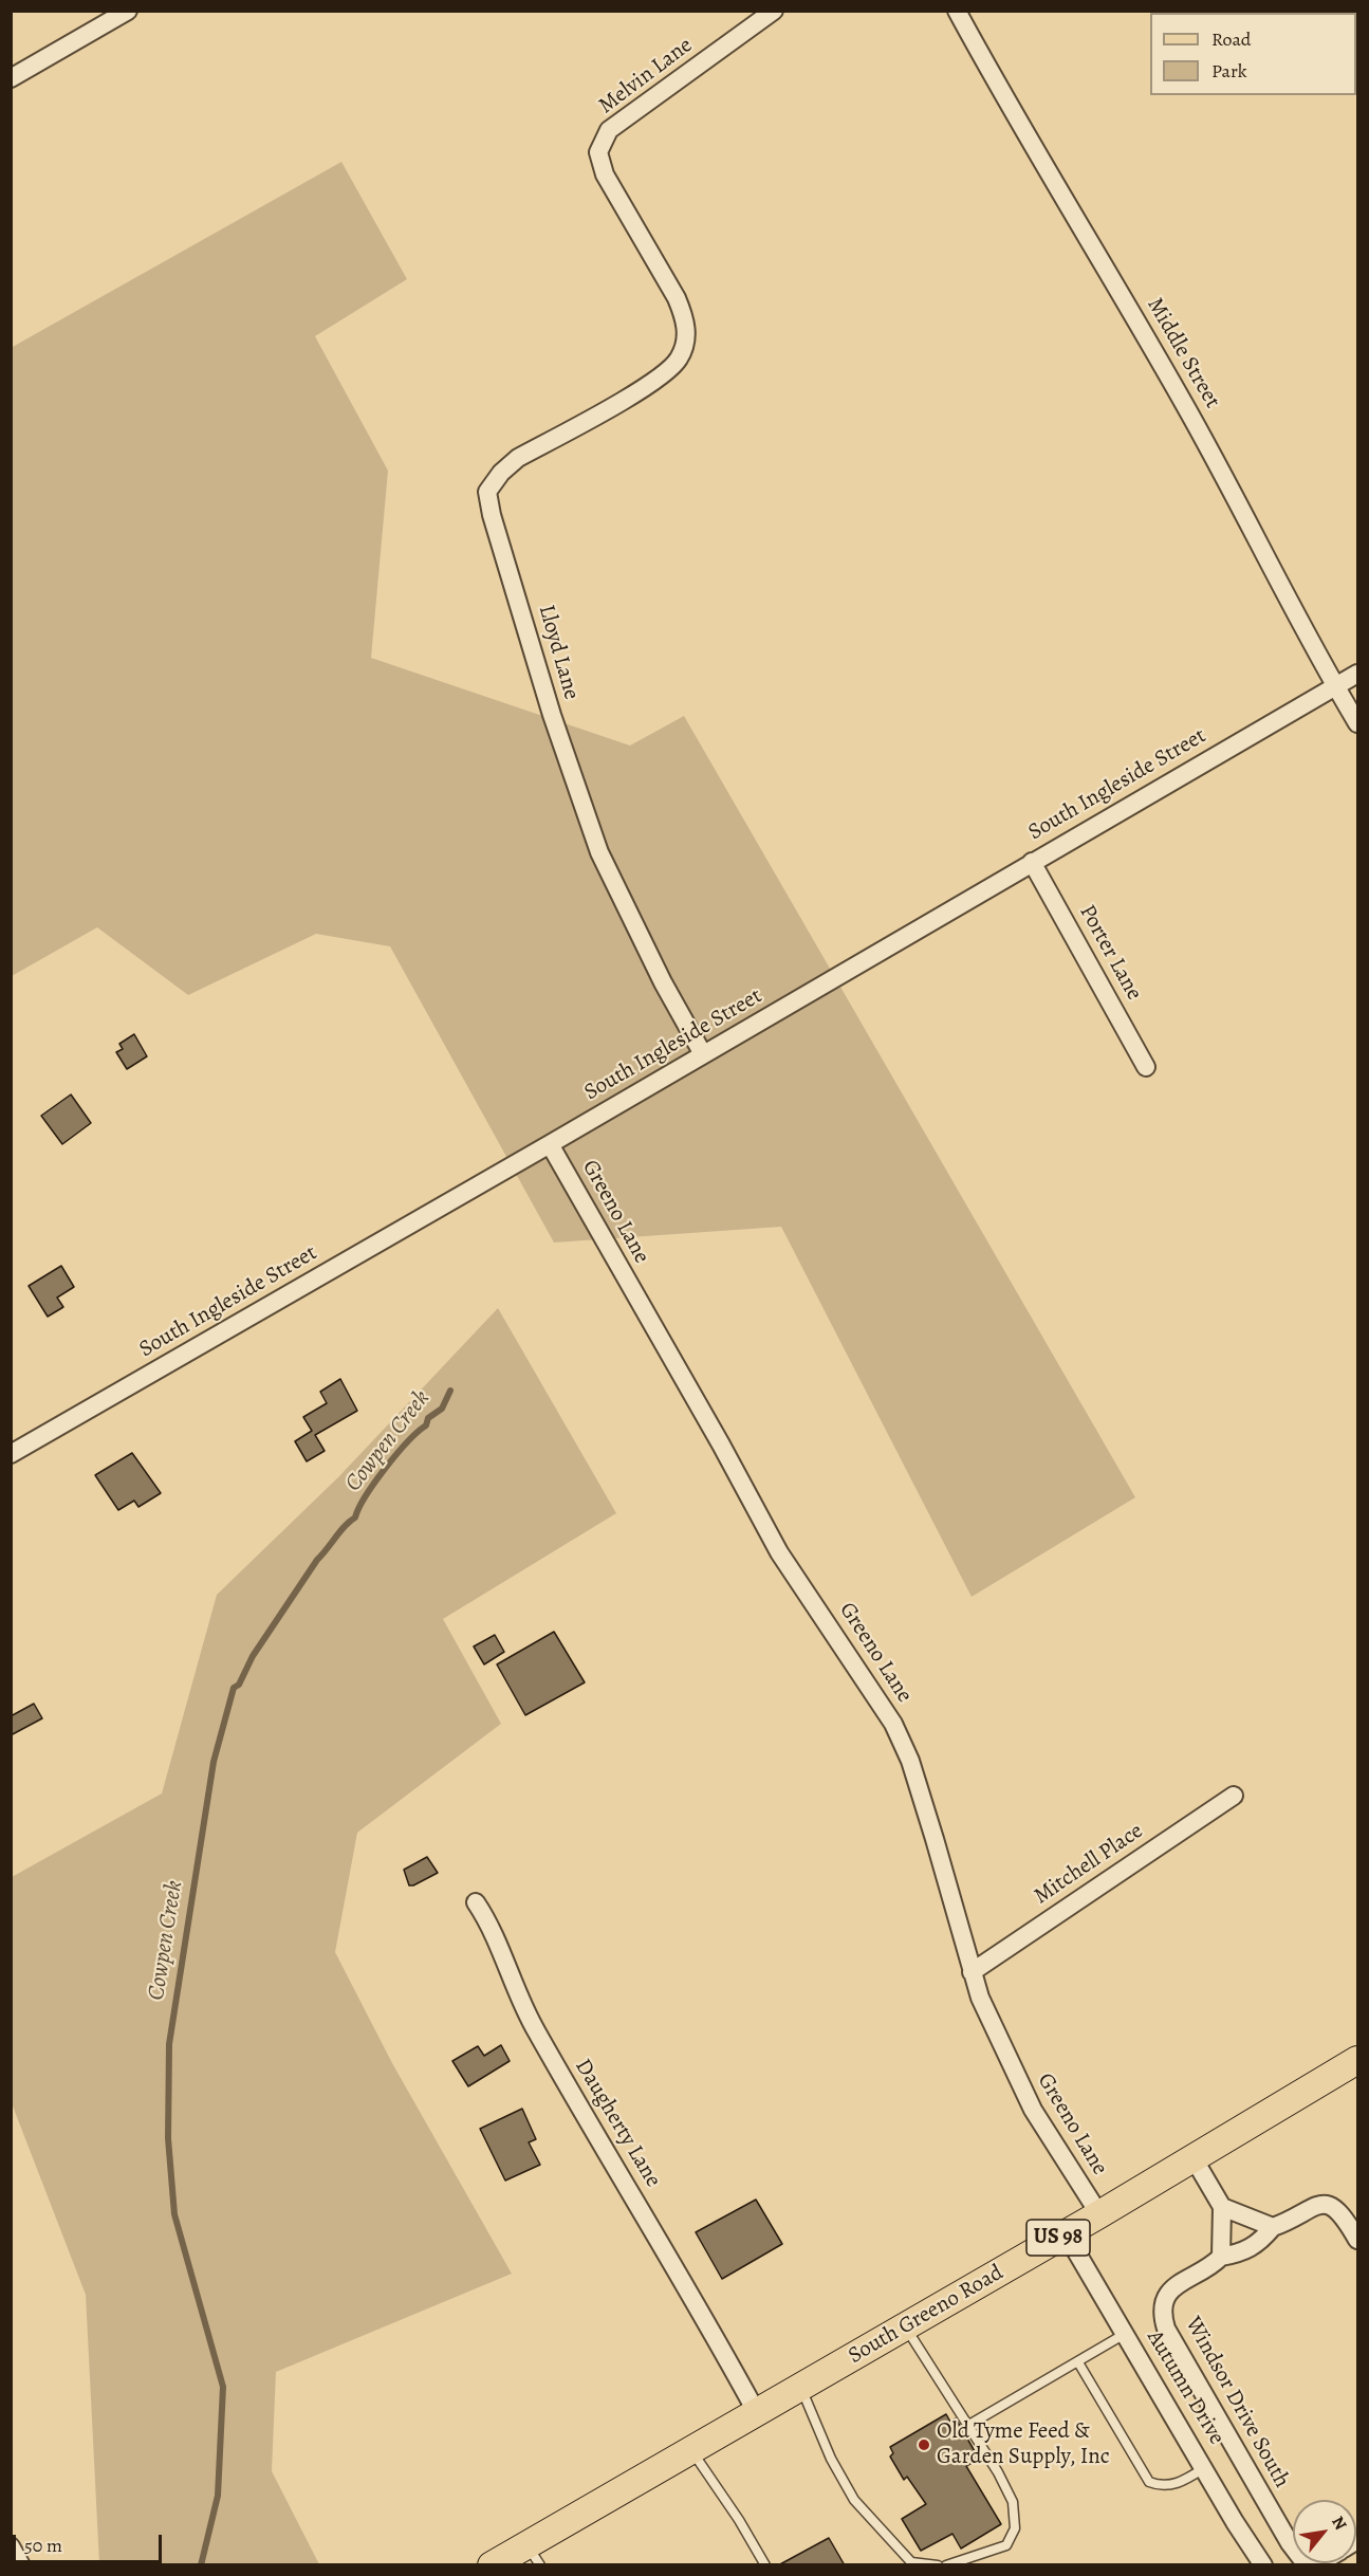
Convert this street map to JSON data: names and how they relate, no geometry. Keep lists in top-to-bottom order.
{
  "streets": {
    "main road": ["US 98", "South Greeno Road"],
    "street": [
      "Melvin Lane",
      "Middle Street",
      "Lloyd Lane",
      "South Ingleside Street",
      "Porter Lane",
      "Greeno Lane",
      "Mitchell Place",
      "Daugherty Lane",
      "Autumn Drive",
      "Windsor Drive South"
    ]
  },
  "crossings": [
    ["Melvin Lane", "Lloyd Lane"],
    ["Middle Street", "South Ingleside Street"],
    ["Lloyd Lane", "South Ingleside Street"],
    ["South Ingleside Street", "Porter Lane"],
    ["South Ingleside Street", "Greeno Lane"],
    ["Greeno Lane", "Mitchell Place"],
    ["Greeno Lane", "South Greeno Road"],
    ["Daugherty Lane", "South Greeno Road"],
    ["South Greeno Road", "Autumn Drive"]
  ],
  "water": ["Cowpen Creek"],
  "places": ["Old Tyme Feed & Garden Supply, Inc"],
  "legend": ["Road", "Park"],
  "scale_bar": "50 m",
  "north": "top right"
}
